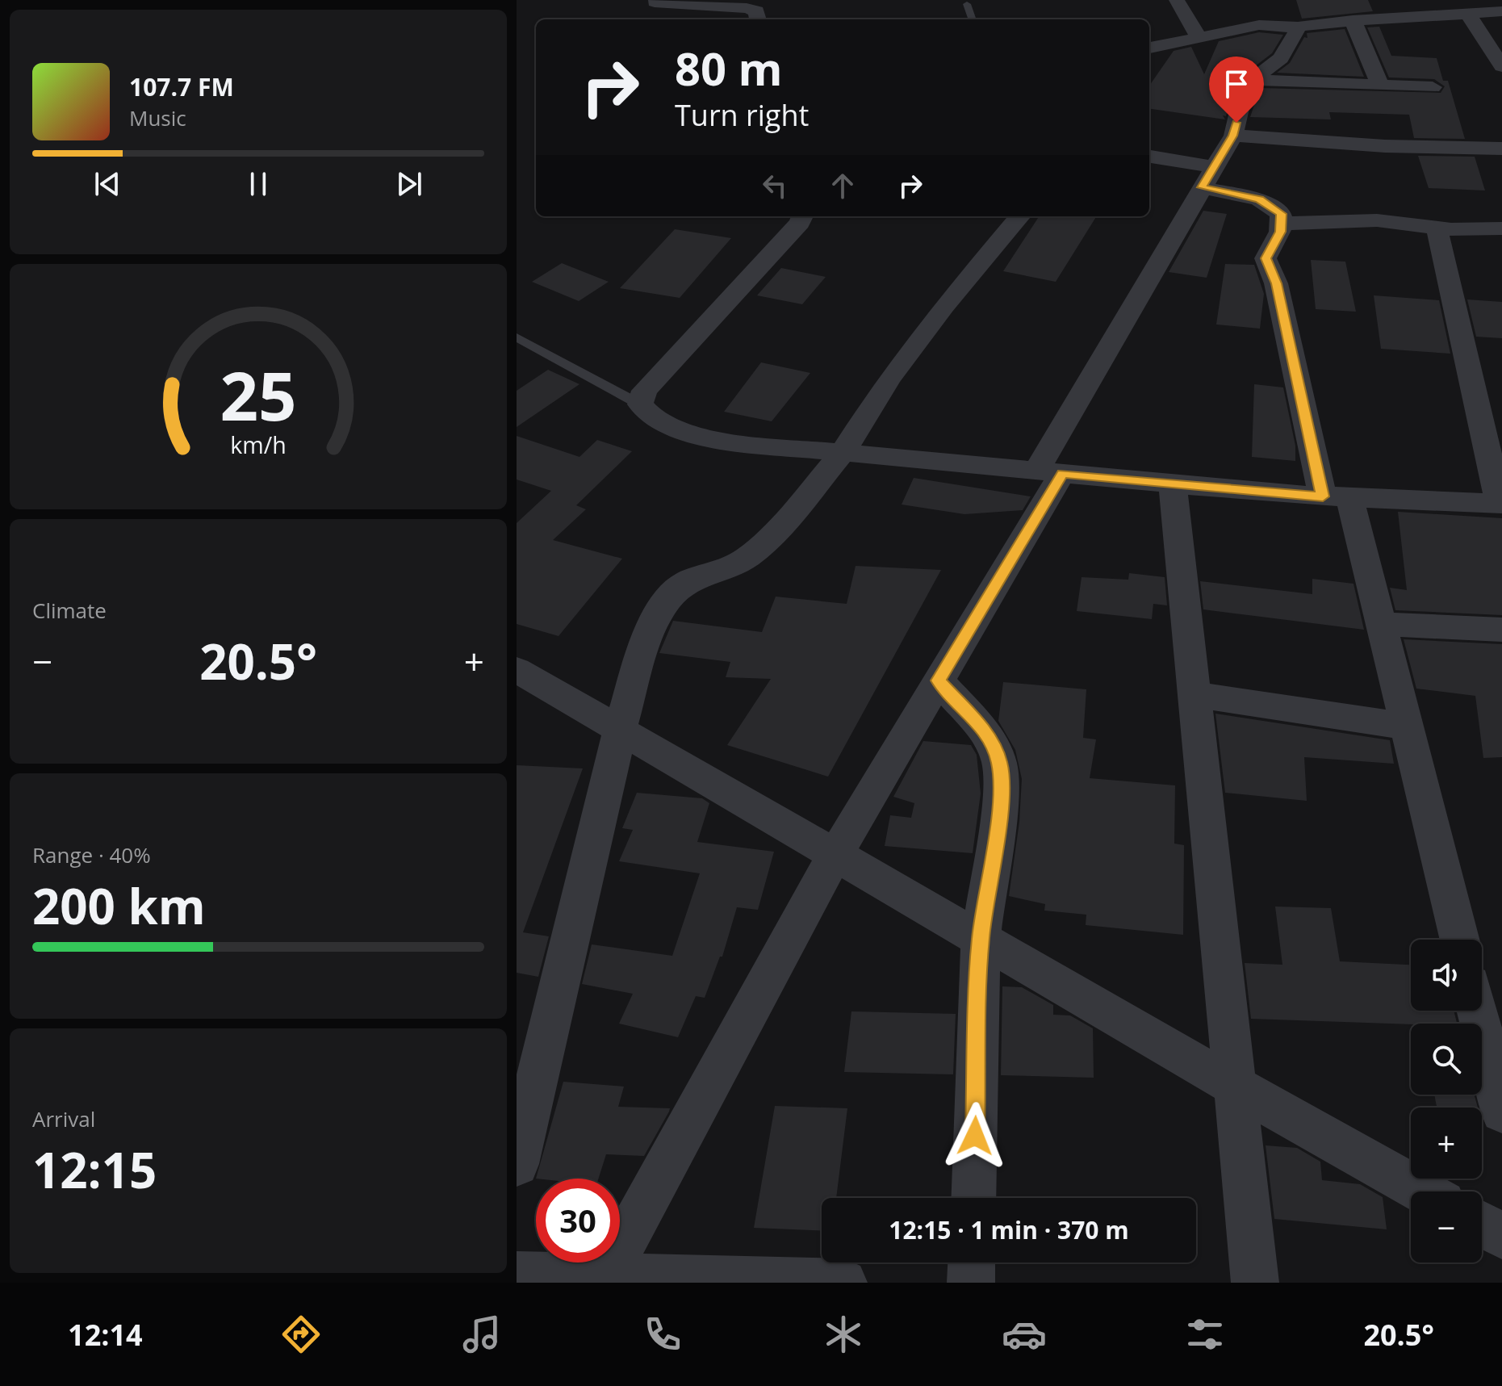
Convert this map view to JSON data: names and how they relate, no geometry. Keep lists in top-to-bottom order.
{
  "page": {
    "turn": ["80 m", "Turn right"],
    "song": ["107.7 FM", "Music"],
    "tile": [
      "Climate",
      ["Range · 40%", "200 km"],
      ["Arrival", "12:15"]
    ],
    "heat": ["−", "20.5°", "+"],
    "map_buttons": ["+", "−"],
    "limit": "30",
    "trip": "12:15 · 1 min · 370 m",
    "tabs": ["12:14", "20.5°"],
    "gauge": ["25", "km/h"]
  }
}
